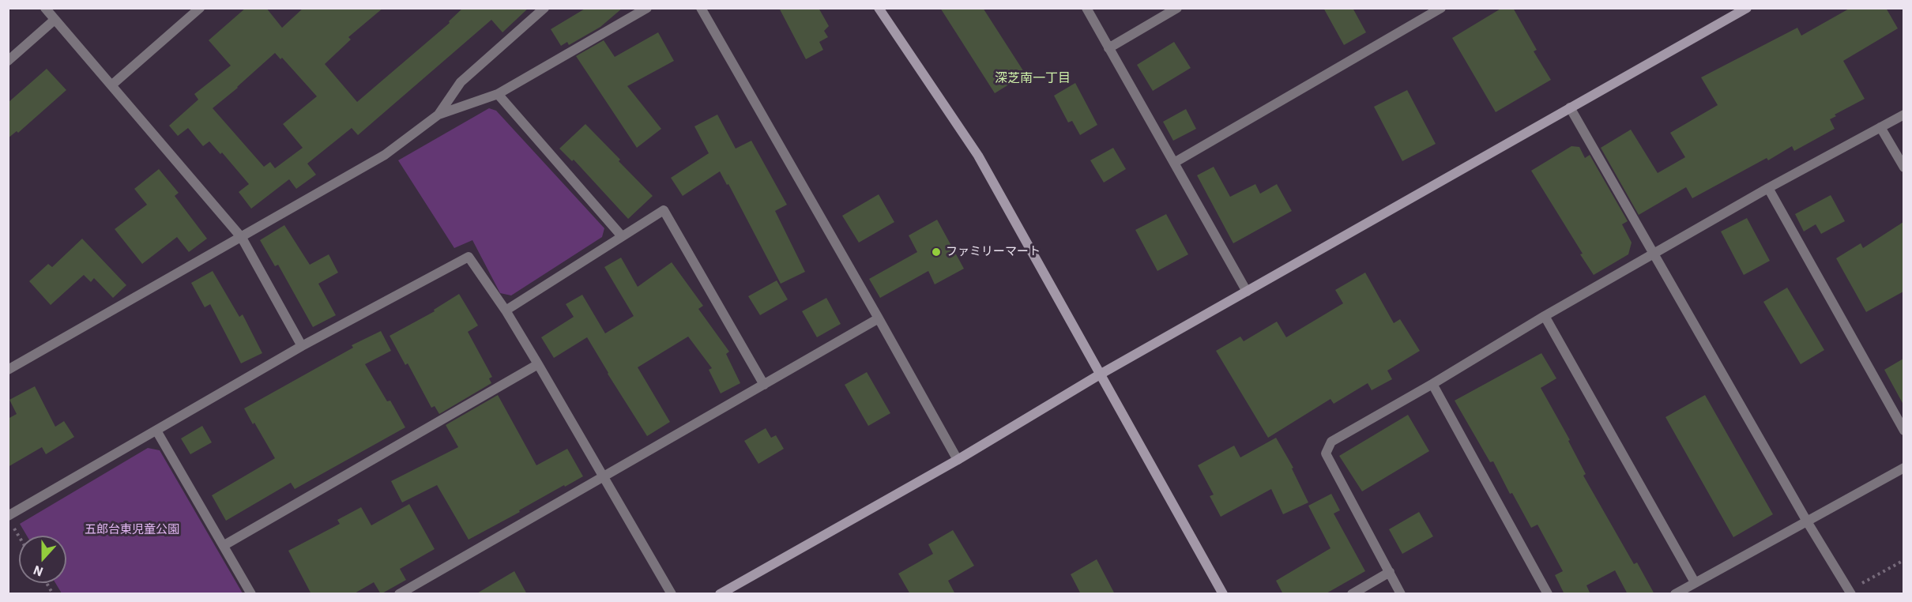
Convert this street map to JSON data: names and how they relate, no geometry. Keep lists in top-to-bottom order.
{
  "districts": ["深芝南一丁目"],
  "parks": ["五郎台東児童公園"],
  "places": ["ファミリーマート"],
  "north": "bottom"
}
